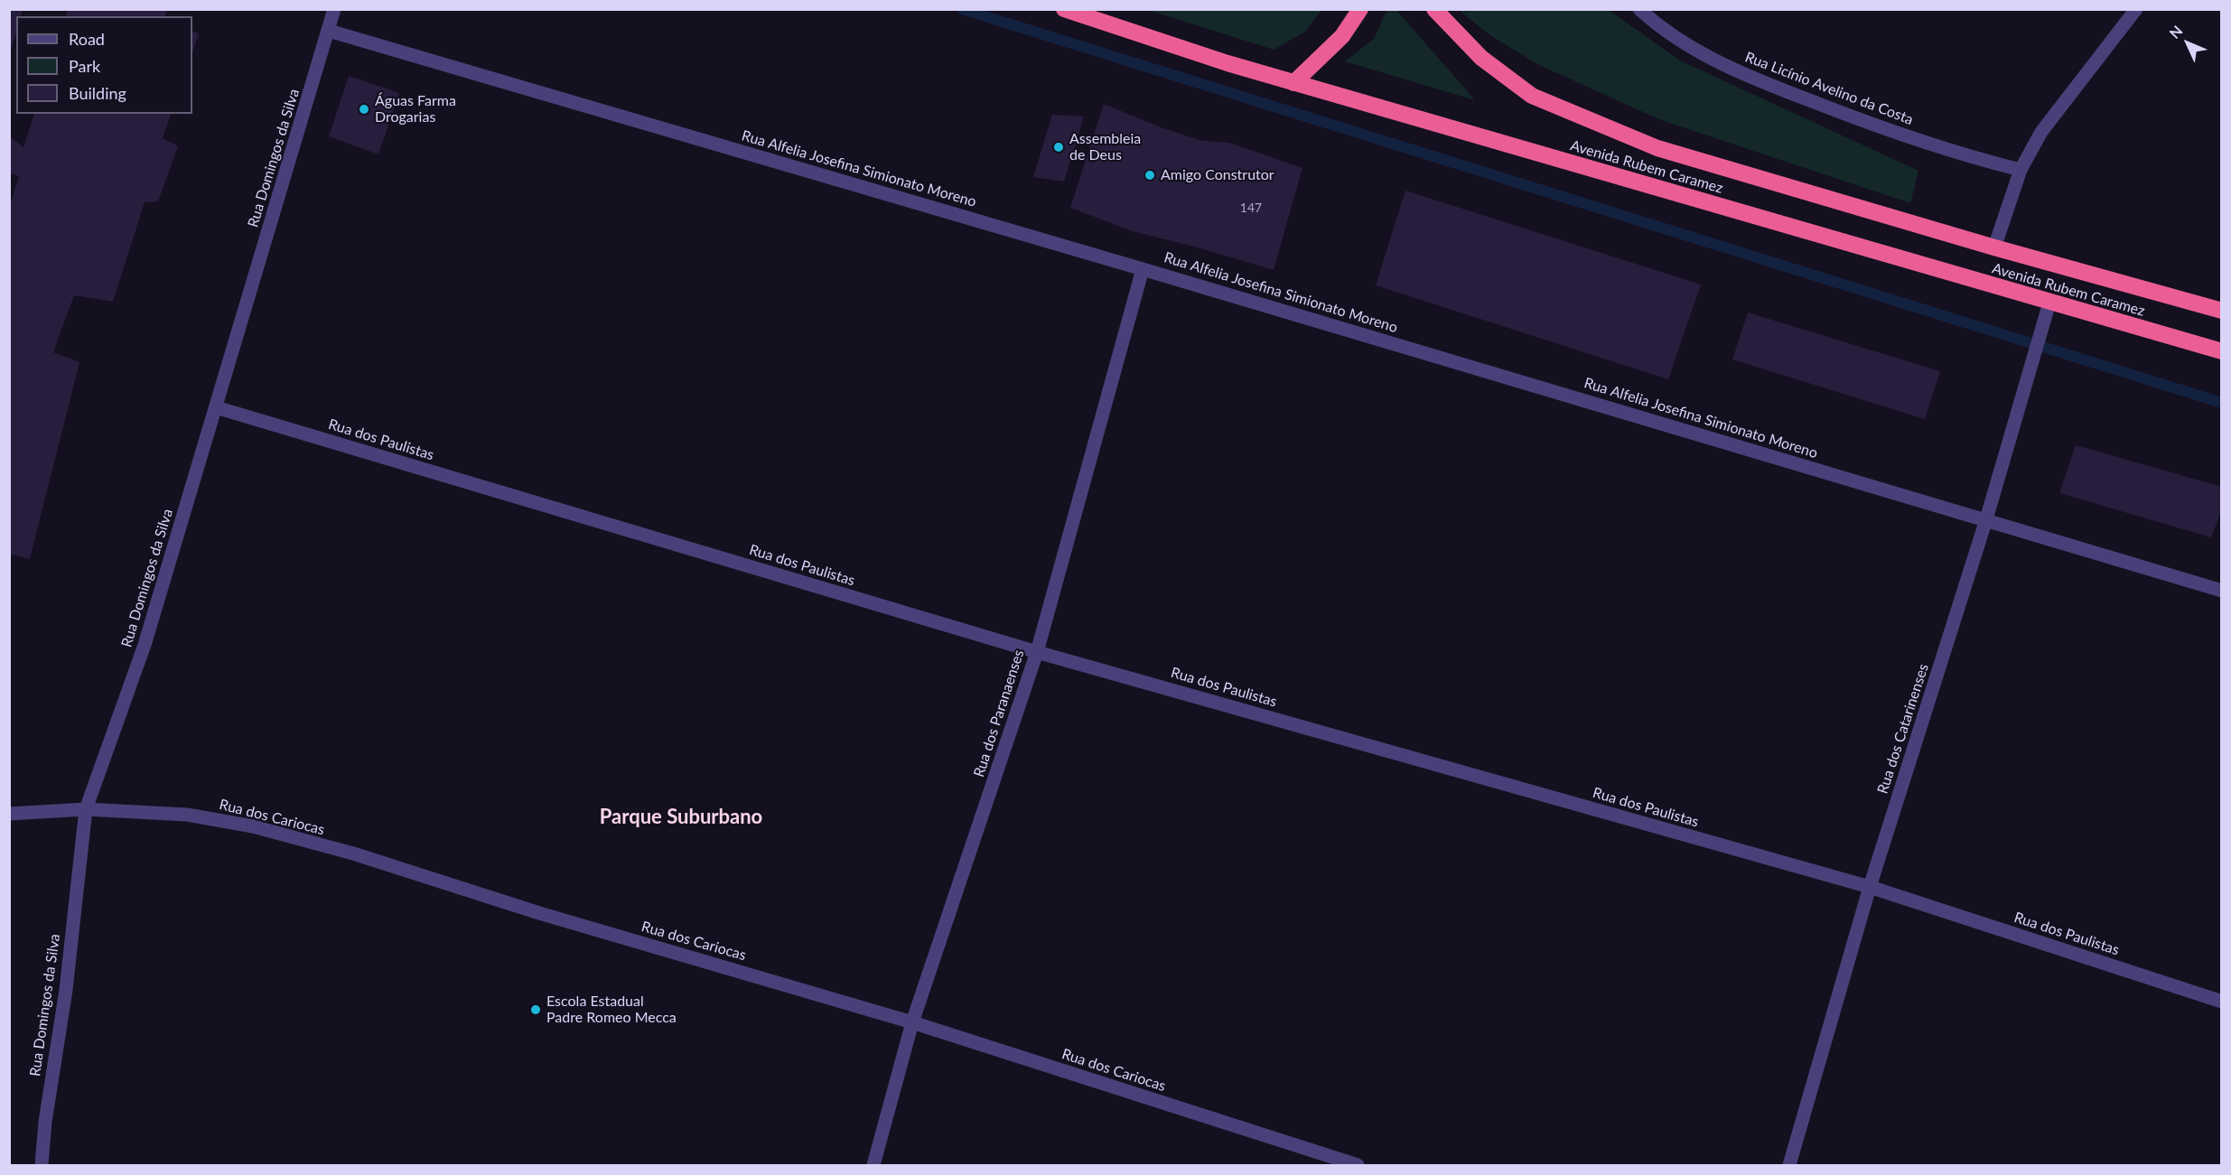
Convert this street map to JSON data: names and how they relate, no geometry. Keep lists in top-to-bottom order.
{
  "streets": {
    "highway": ["Avenida Rubem Caramez"],
    "street": [
      "Rua Licínio Avelino da Costa",
      "Rua Domingos da Silva",
      "Rua Alfelia Josefina Simionato Moreno",
      "Rua dos Paulistas",
      "Rua dos Paranaenses",
      "Rua dos Catarinenses",
      "Rua dos Cariocas"
    ]
  },
  "crossings": [
    ["Rua Domingos da Silva", "Rua Alfelia Josefina Simionato Moreno"],
    ["Rua Domingos da Silva", "Rua dos Paulistas"],
    ["Rua Domingos da Silva", "Rua dos Cariocas"],
    ["Avenida Rubem Caramez", "Rua dos Catarinenses"],
    ["Rua Alfelia Josefina Simionato Moreno", "Rua dos Paranaenses"],
    ["Rua Alfelia Josefina Simionato Moreno", "Rua dos Catarinenses"],
    ["Rua dos Paulistas", "Rua dos Paranaenses"],
    ["Rua dos Paulistas", "Rua dos Catarinenses"],
    ["Rua dos Paranaenses", "Rua dos Cariocas"]
  ],
  "districts": ["Parque Suburbano"],
  "places": [
    "Águas Farma Drogarias",
    "Assembleia de Deus",
    "Amigo Construtor",
    "Escola Estadual Padre Romeo Mecca"
  ],
  "house_numbers": ["147"],
  "legend": ["Road", "Park", "Building"],
  "north": "top left"
}
